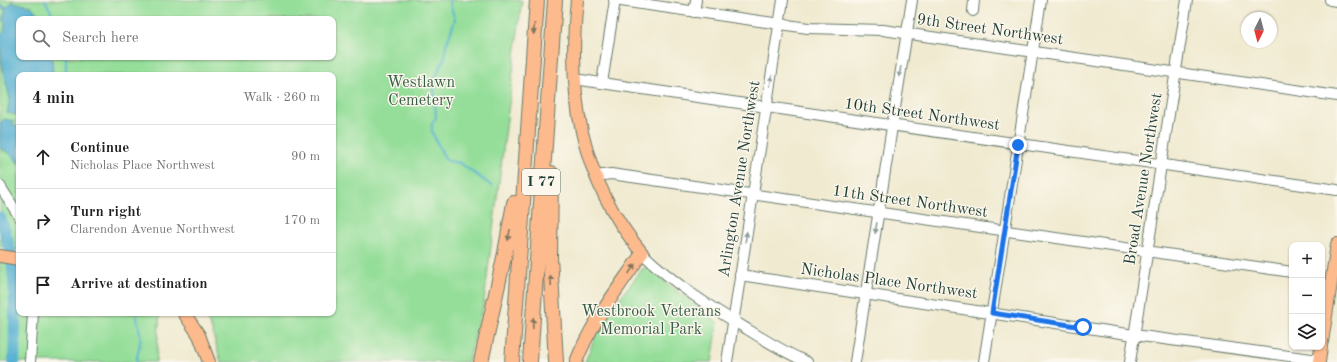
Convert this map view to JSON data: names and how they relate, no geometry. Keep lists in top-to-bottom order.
{
  "streets": {
    "highway": ["I 77"],
    "street": [
      "9th Street Northwest",
      "10th Street Northwest",
      "Arlington Avenue Northwest",
      "Broad Avenue Northwest",
      "11th Street Northwest",
      "Nicholas Place Northwest"
    ]
  },
  "crossings": [
    ["9th Street Northwest", "Arlington Avenue Northwest"],
    ["9th Street Northwest", "Broad Avenue Northwest"],
    ["10th Street Northwest", "Arlington Avenue Northwest"],
    ["10th Street Northwest", "Broad Avenue Northwest"],
    ["Arlington Avenue Northwest", "11th Street Northwest"],
    ["Arlington Avenue Northwest", "Nicholas Place Northwest"],
    ["Broad Avenue Northwest", "11th Street Northwest"],
    ["Broad Avenue Northwest", "Nicholas Place Northwest"]
  ],
  "one_way": ["Arlington Avenue Northwest"],
  "parks": ["Westlawn Cemetery", "Westbrook Veterans Memorial Park"],
  "north": "bottom",
  "page": {
    "search": "Search here",
    "heading": ["4 min", "Walk · 260 m"],
    "list": [
      ["Continue", "Nicholas Place Northwest", "90 m"],
      ["Turn right", "Clarendon Avenue Northwest", "170 m"],
      "Arrive at destination"
    ],
    "map_buttons": ["+", "−"]
  }
}
